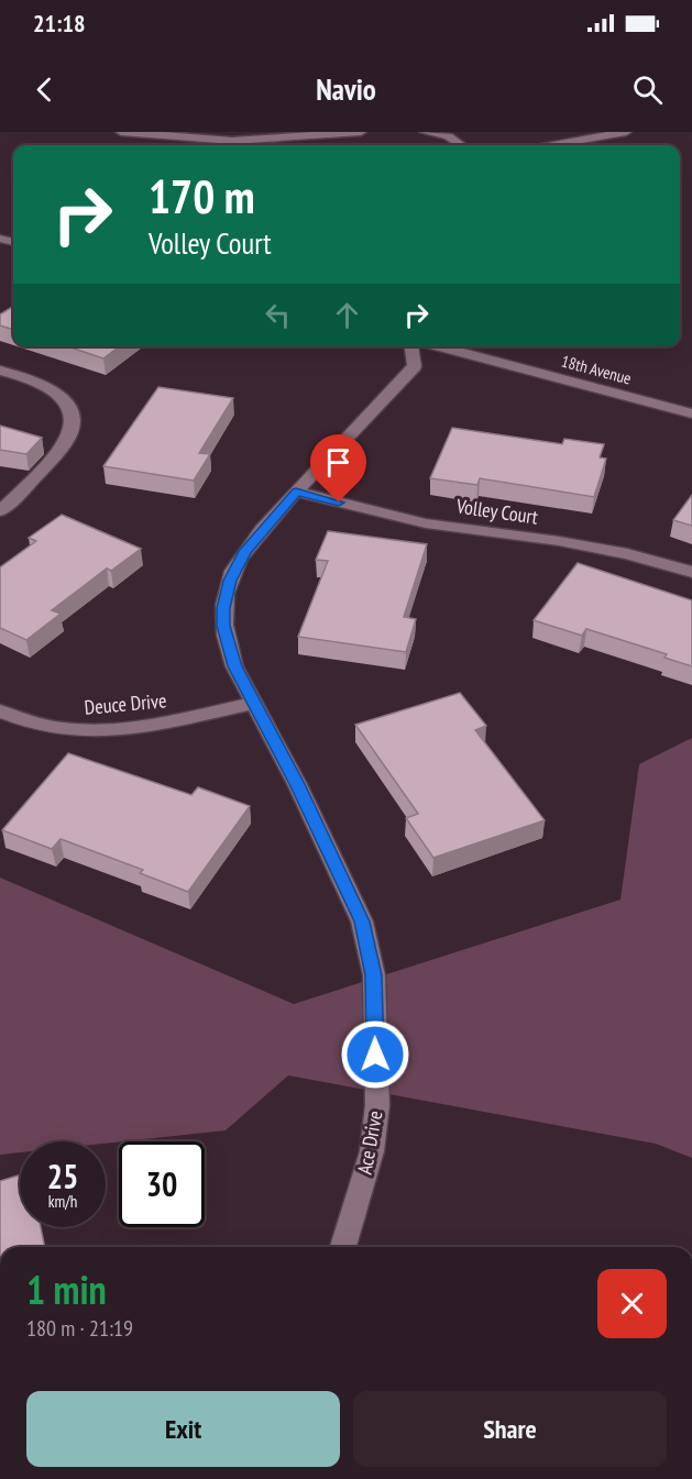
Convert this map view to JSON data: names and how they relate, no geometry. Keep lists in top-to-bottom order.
{
  "streets": {
    "street": [
      "18th Avenue",
      "Volley Court",
      "Deuce Drive",
      "Ace Drive"
    ]
  },
  "crossings": [
    ["Volley Court", "Ace Drive"],
    ["Deuce Drive", "Ace Drive"]
  ],
  "page": {
    "status": "21:18",
    "header": "Navio",
    "turn": ["170 m", "Volley Court"],
    "speed": "25 km/h",
    "limit": "30",
    "heading": ["1 min", "180 m · 21:19"],
    "buttons": ["Exit", "Share"]
  }
}
